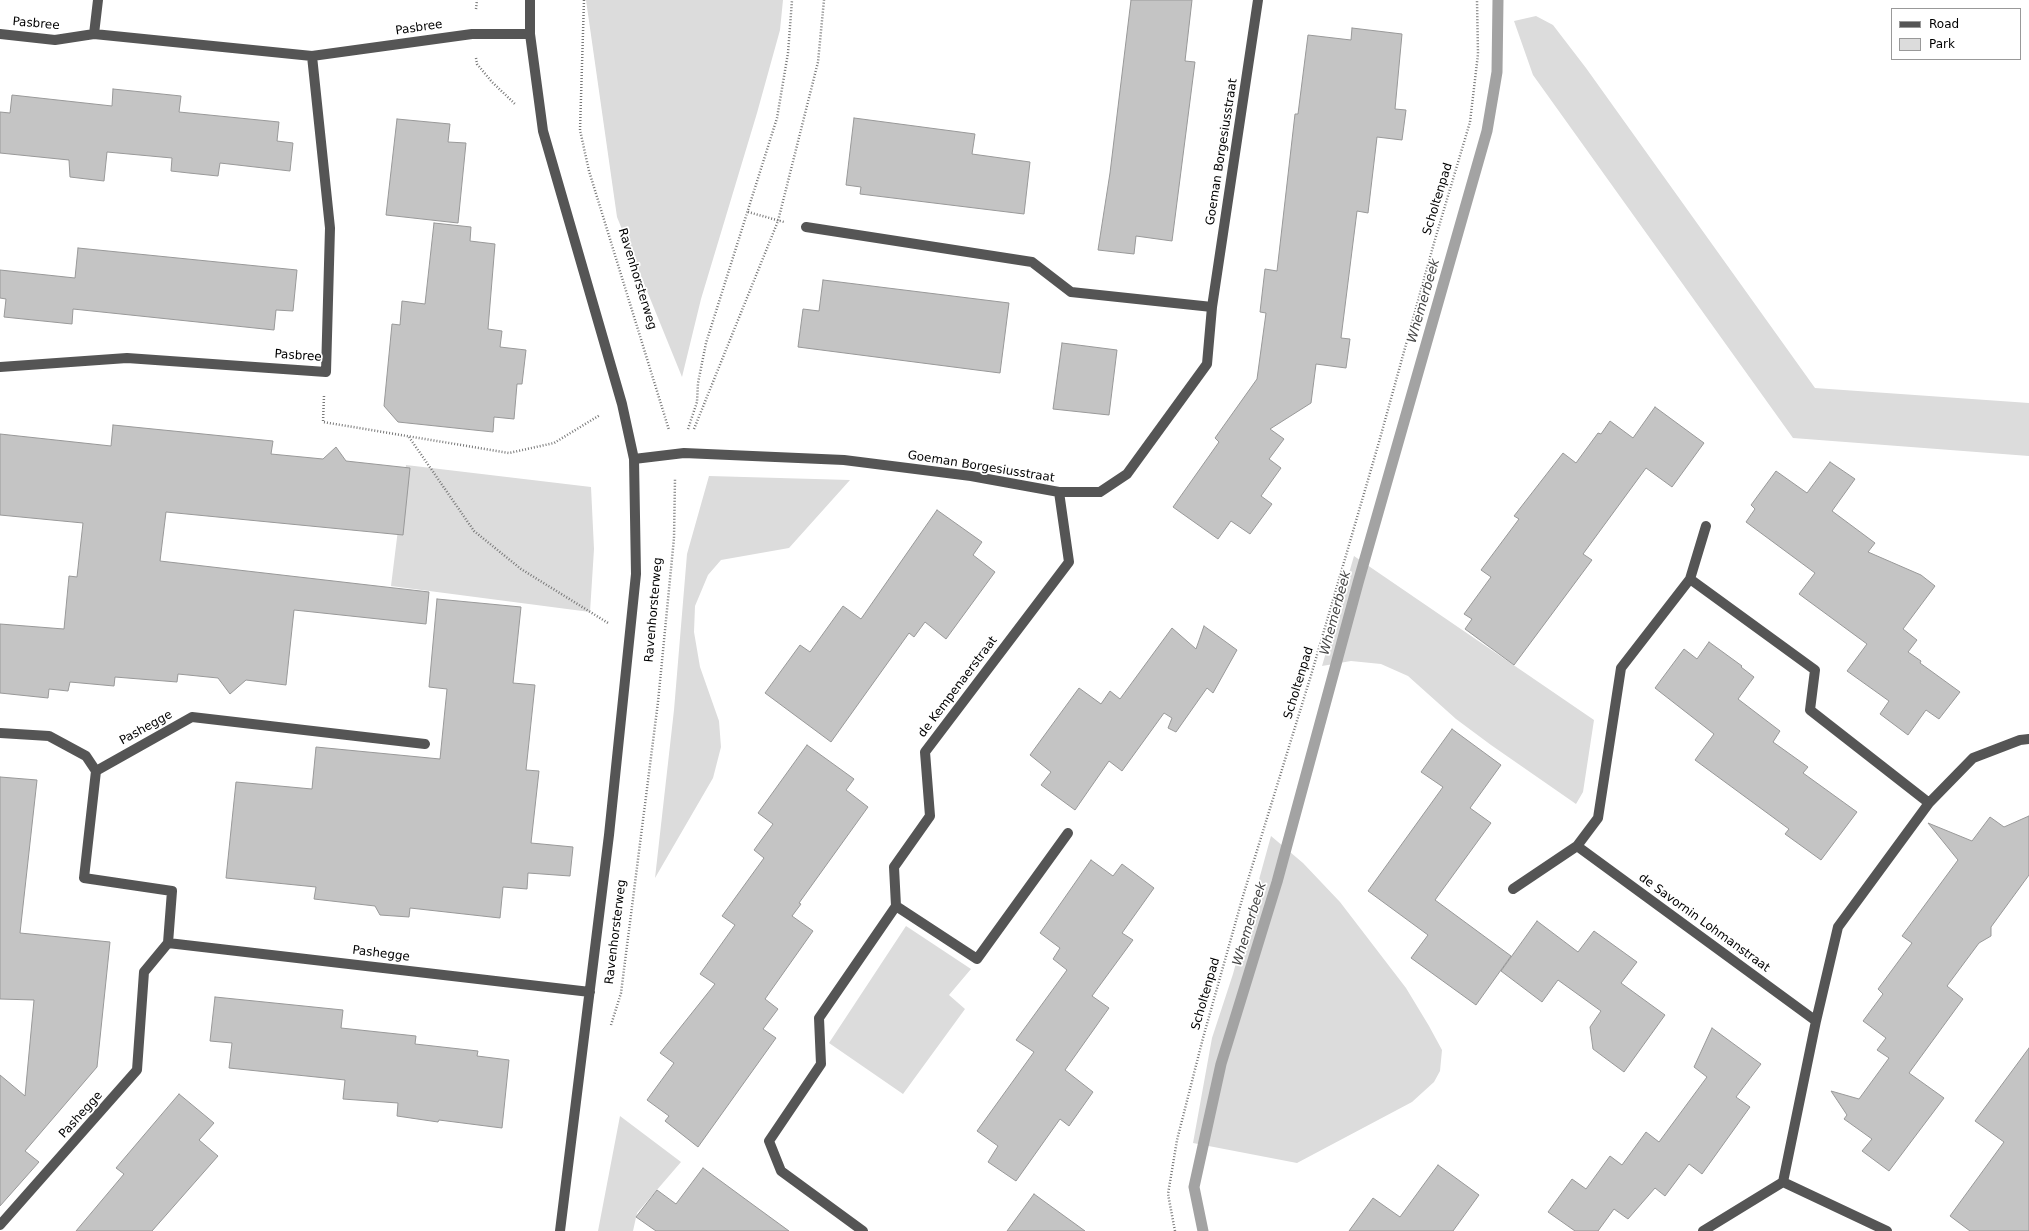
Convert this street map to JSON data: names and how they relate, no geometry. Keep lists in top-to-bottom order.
{
  "streets": {
    "street": [
      "Pasbree",
      "Goeman Borgesiusstraat",
      "Ravenhorsterweg",
      "de Kempenaerstraat",
      "Pashegge",
      "de Savornin Lohmanstraat"
    ],
    "path": ["Scholtenpad"]
  },
  "crossings": [
    ["Pasbree", "Ravenhorsterweg"],
    ["Goeman Borgesiusstraat", "Ravenhorsterweg"],
    ["Goeman Borgesiusstraat", "de Kempenaerstraat"],
    ["Ravenhorsterweg", "Pashegge"]
  ],
  "water": ["Whemerbeek"],
  "legend": ["Road", "Park"]
}
